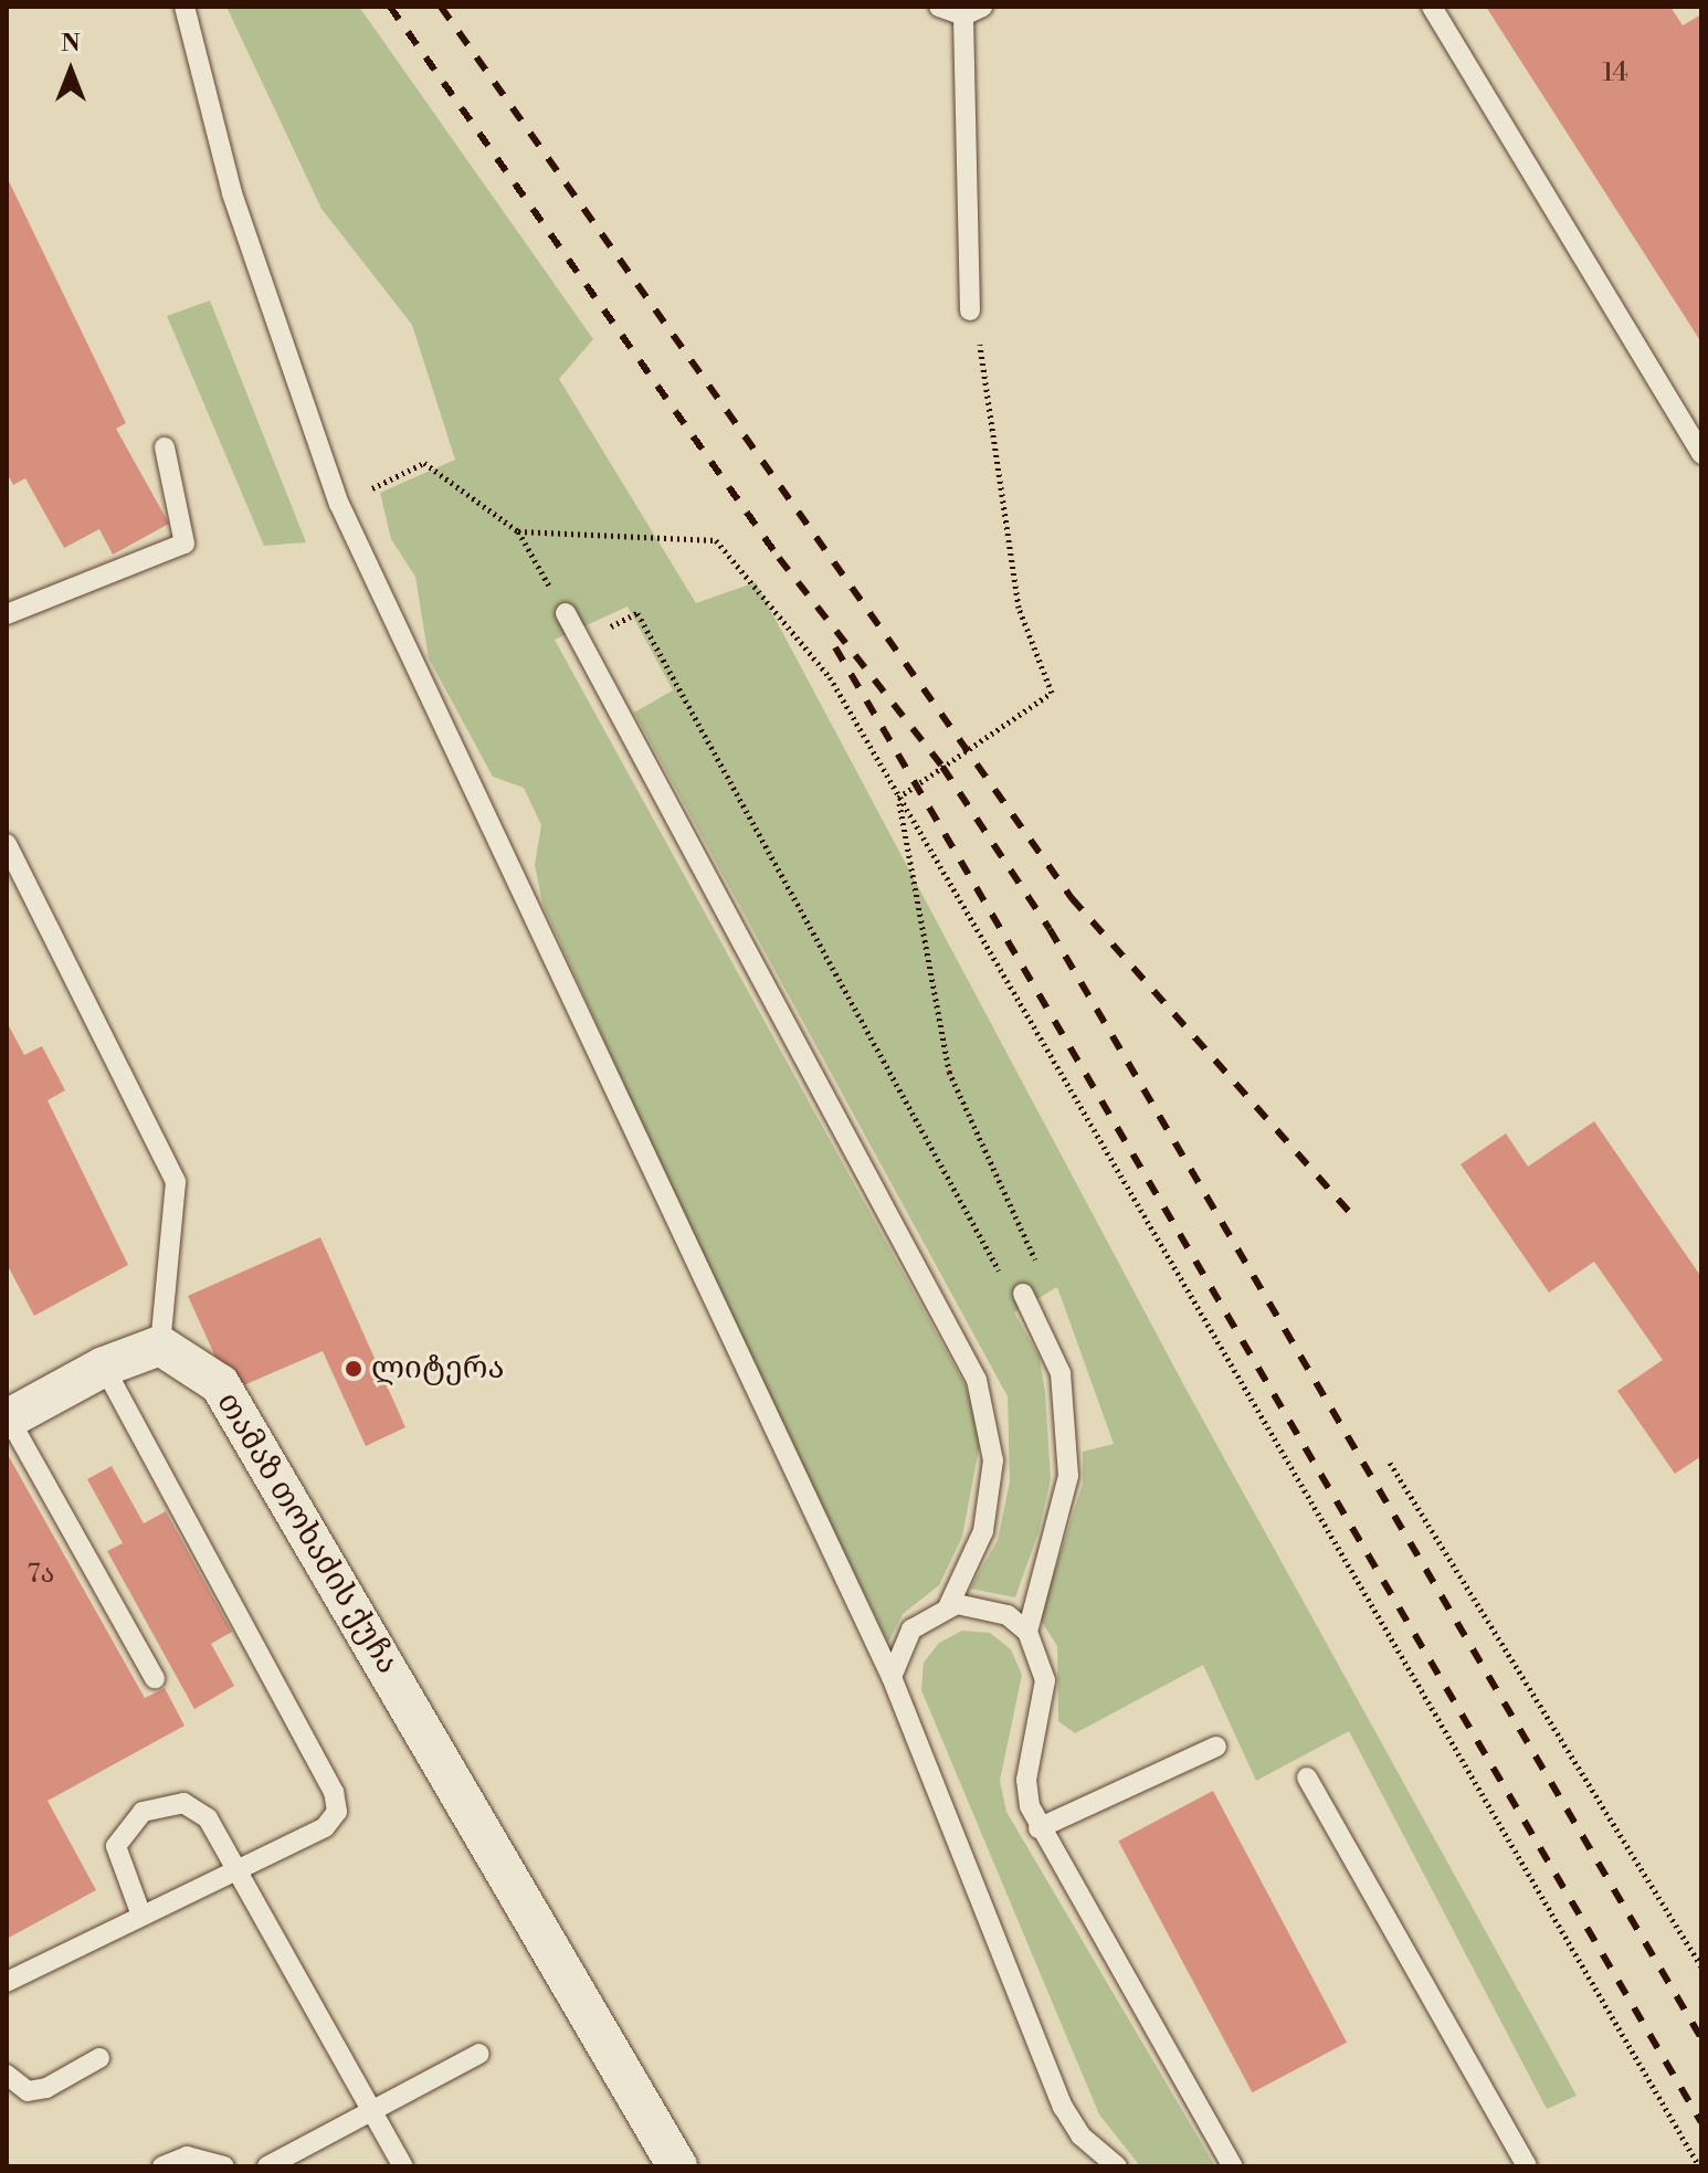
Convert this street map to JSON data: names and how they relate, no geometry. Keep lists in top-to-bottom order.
{
  "streets": {
    "street": ["თამაზ თოხაძის ქუჩა"]
  },
  "places": ["ლიტერა"],
  "house_numbers": ["14", "7ა"],
  "north": "top"
}
